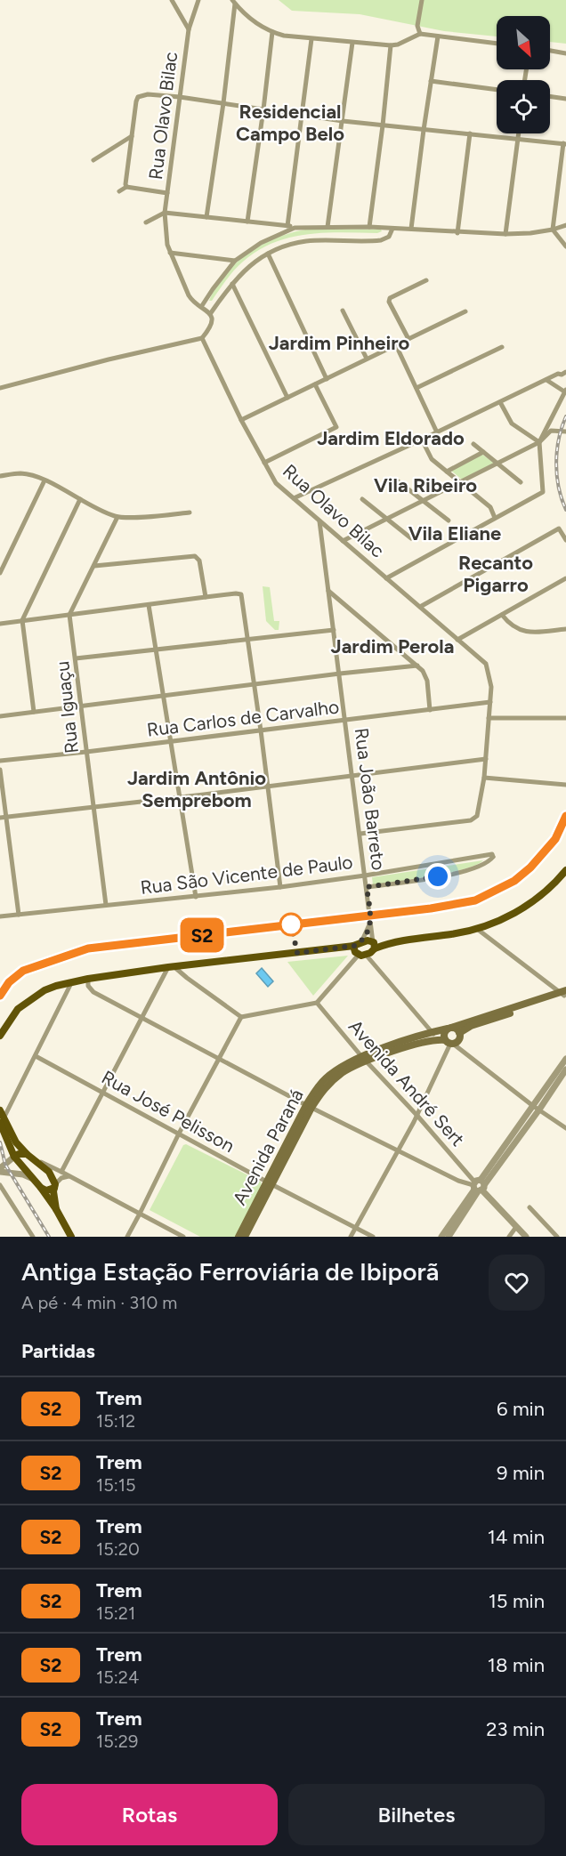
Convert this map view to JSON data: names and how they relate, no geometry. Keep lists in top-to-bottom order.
{
  "streets": {
    "main road": ["Avenida Paraná"],
    "street": [
      "Rua Olavo Bilac",
      "Rua Iguaçu",
      "Rua Carlos de Carvalho",
      "Rua João Barreto",
      "Rua São Vicente de Paulo",
      "Avenida André Sert",
      "Rua José Pelisson"
    ]
  },
  "crossings": [
    ["Rua Olavo Bilac", "Rua Carlos de Carvalho"],
    ["Rua Olavo Bilac", "Rua João Barreto"],
    ["Rua Iguaçu", "Rua Carlos de Carvalho"],
    ["Rua Iguaçu", "Rua São Vicente de Paulo"],
    ["Rua Carlos de Carvalho", "Rua João Barreto"],
    ["Rua João Barreto", "Rua São Vicente de Paulo"],
    ["Rua João Barreto", "Avenida Paraná"],
    ["Avenida André Sert", "Avenida Paraná"],
    ["Rua José Pelisson", "Avenida Paraná"]
  ],
  "districts": [
    "Residencial Campo Belo",
    "Jardim Pinheiro",
    "Jardim Eldorado",
    "Vila Ribeiro",
    "Vila Eliane",
    "Recanto Pigarro",
    "Jardim Perola",
    "Jardim Antônio Semprebom"
  ],
  "north": "bottom right",
  "page": {
    "on_map": "S2",
    "heading": [
      ["Antiga Estação Ferroviária de Ibiporã", "A pé · 4 min · 310 m"],
      "Partidas"
    ],
    "list": [
      {
        "mark": "S2",
        "name": "Trem",
        "note": "15:12",
        "value": "6 min"
      },
      {
        "mark": "S2",
        "name": "Trem",
        "note": "15:15",
        "value": "9 min"
      },
      {
        "mark": "S2",
        "name": "Trem",
        "note": "15:20",
        "value": "14 min"
      },
      {
        "mark": "S2",
        "name": "Trem",
        "note": "15:21",
        "value": "15 min"
      },
      {
        "mark": "S2",
        "name": "Trem",
        "note": "15:24",
        "value": "18 min"
      },
      {
        "mark": "S2",
        "name": "Trem",
        "note": "15:29",
        "value": "23 min"
      }
    ],
    "buttons": ["Rotas", "Bilhetes"]
  }
}
